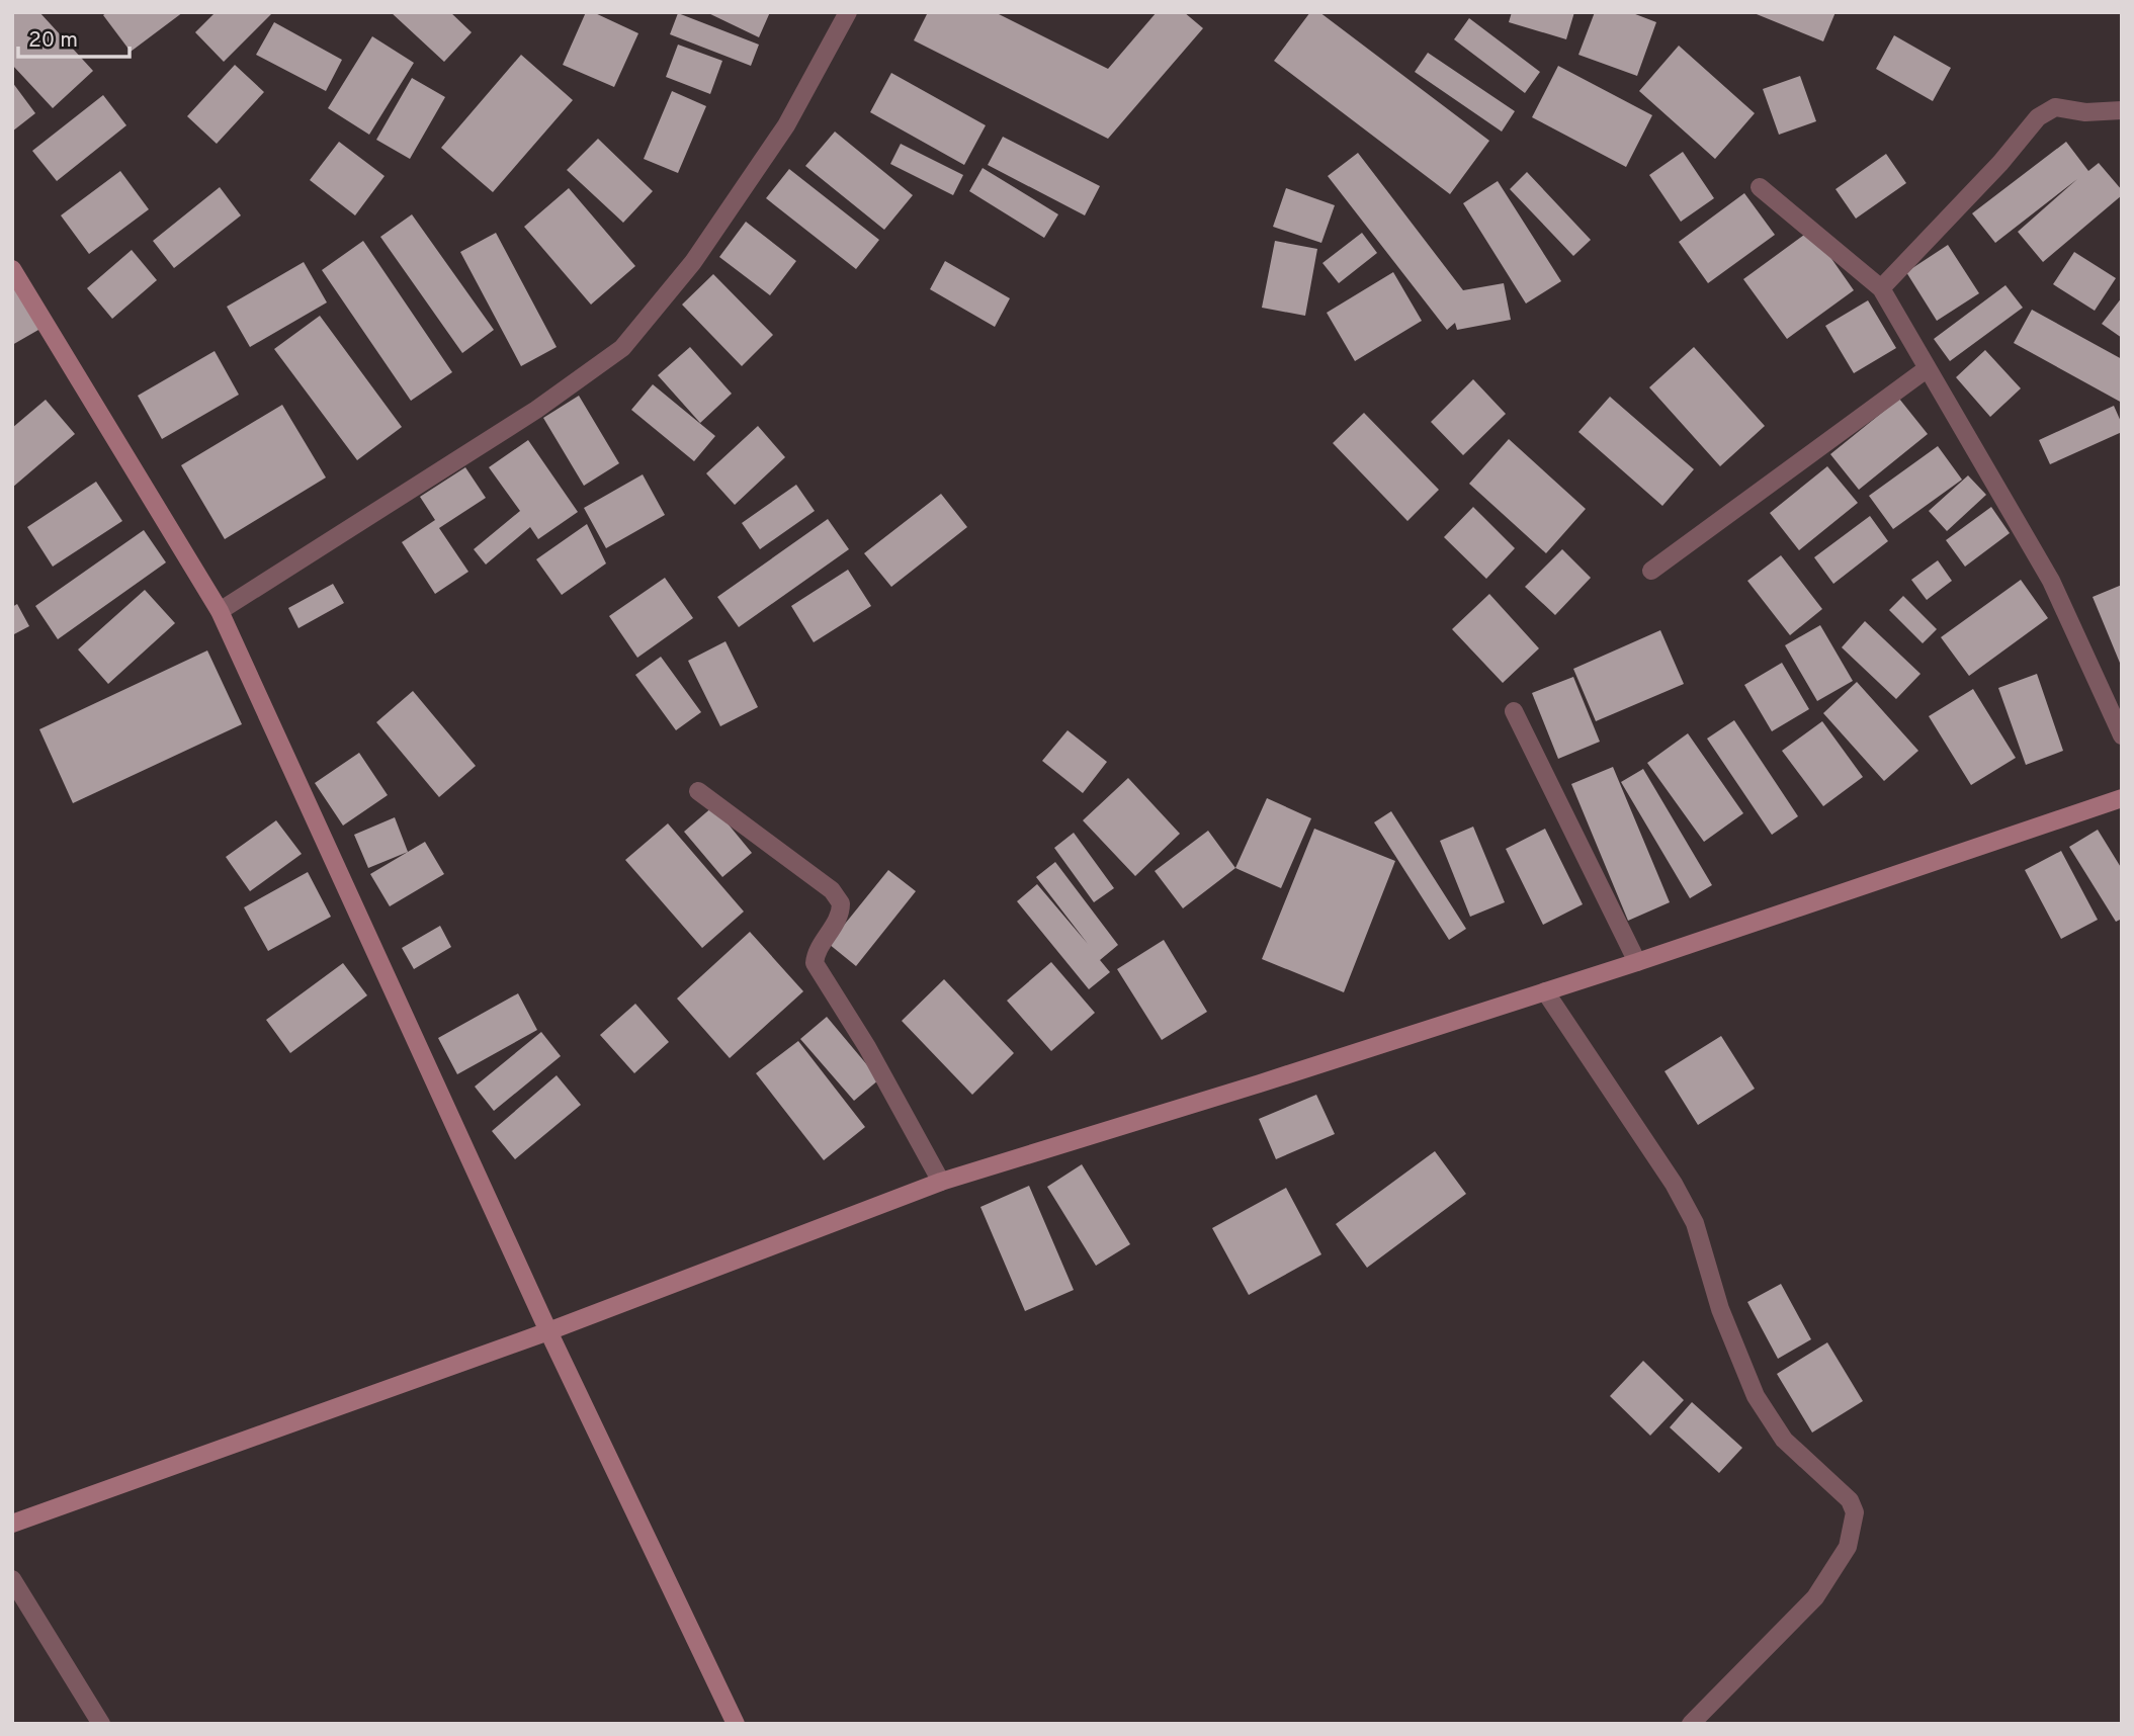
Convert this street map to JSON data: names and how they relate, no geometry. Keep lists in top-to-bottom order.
{
  "scale_bar": "20 m"
}
